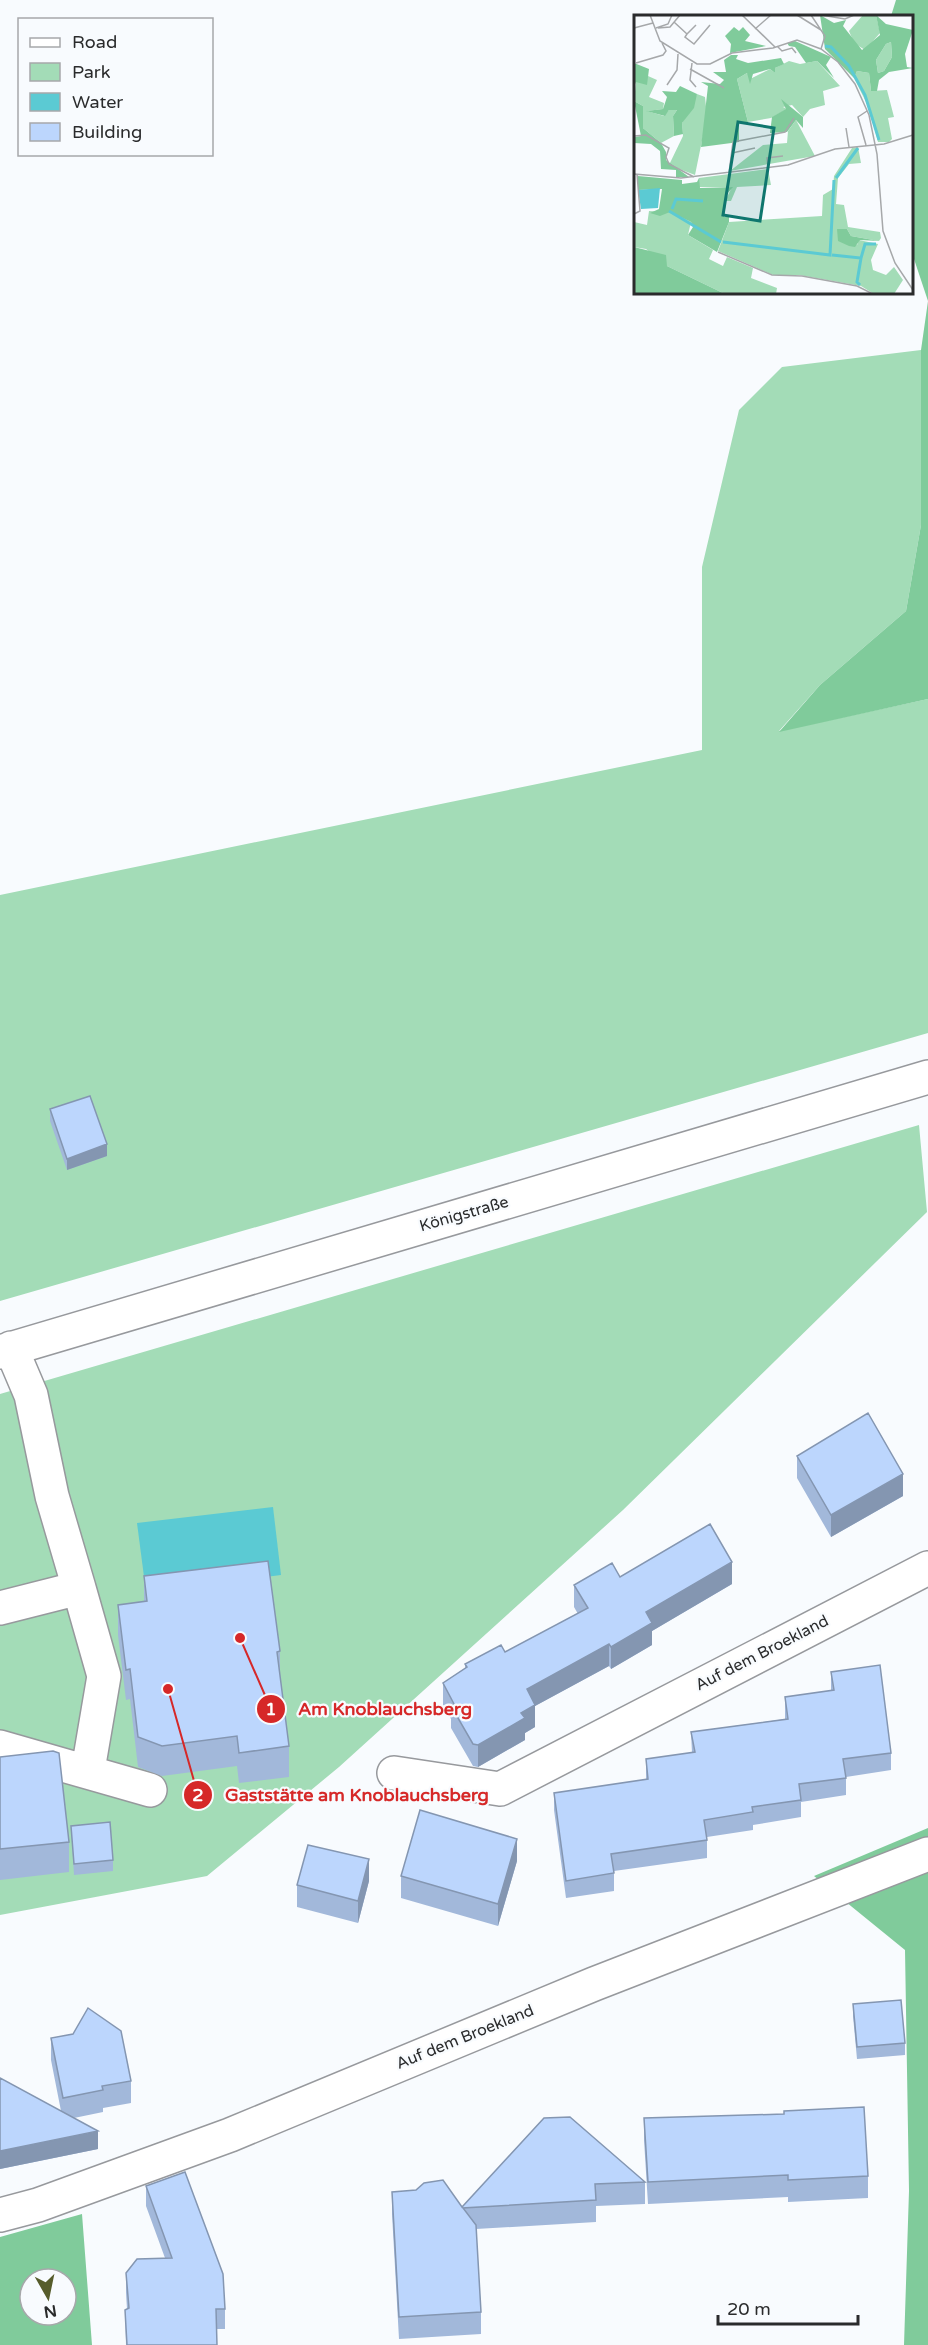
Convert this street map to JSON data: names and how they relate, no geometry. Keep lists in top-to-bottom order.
{
  "streets": {
    "street": ["Königstraße", "Auf dem Broekland"]
  },
  "places": ["Am Knoblauchsberg", "Gaststätte am Knoblauchsberg"],
  "legend": [
    "Road",
    "Park",
    "Water",
    "Building"
  ],
  "scale_bar": "20 m",
  "north": "bottom"
}
